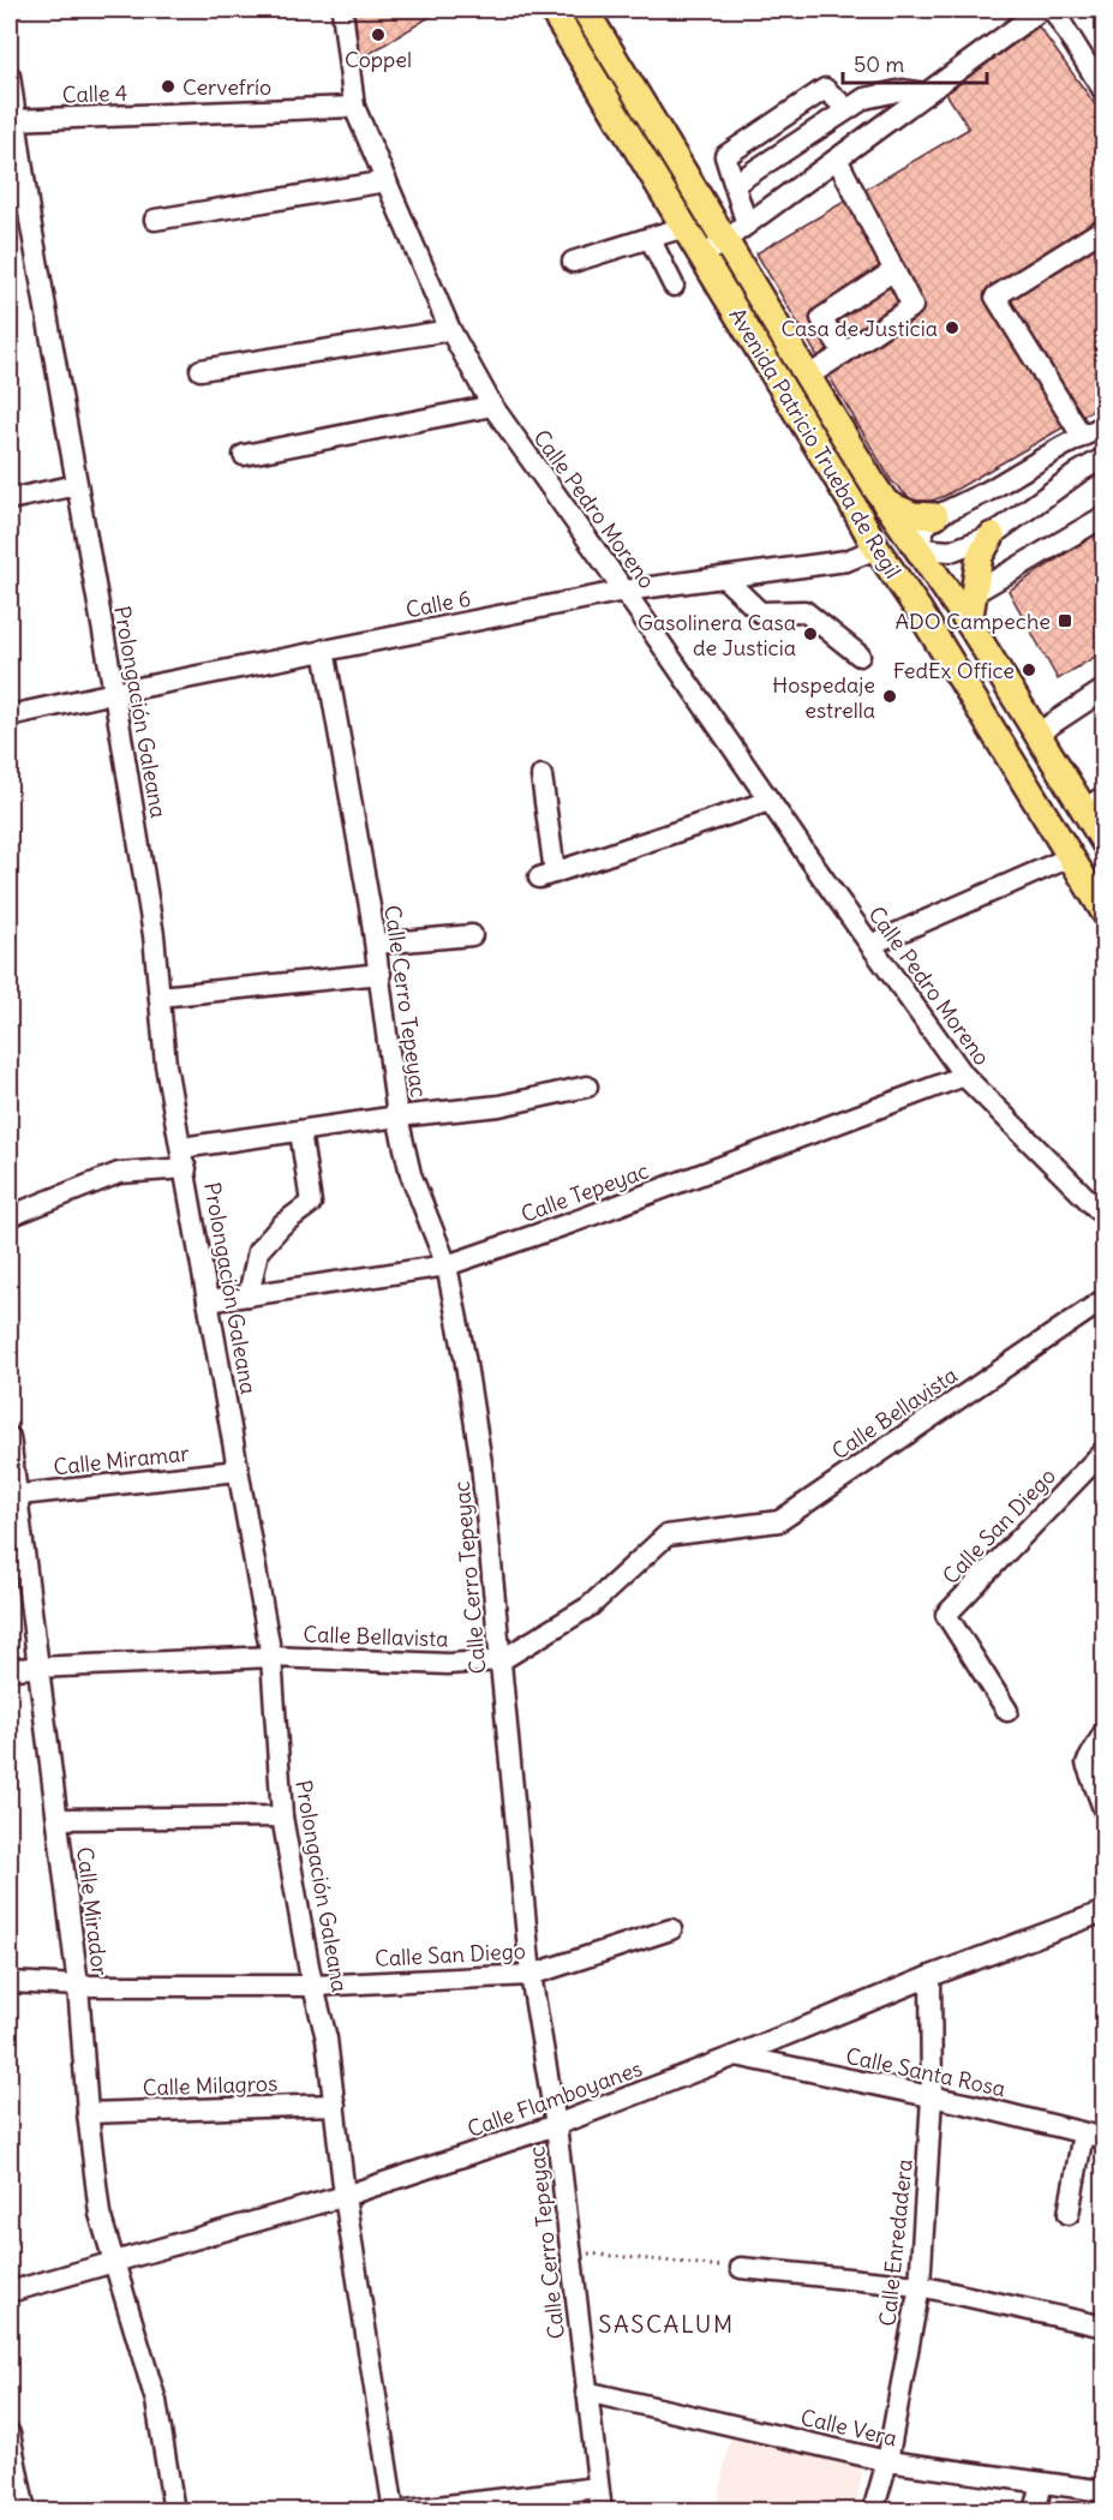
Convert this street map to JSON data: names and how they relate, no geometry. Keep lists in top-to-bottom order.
{
  "streets": {
    "main road": ["Avenida Patricio Trueba de Regil"],
    "street": [
      "Calle 4",
      "Calle Pedro Moreno",
      "Calle 6",
      "Prolongación Galeana",
      "Calle Cerro Tepeyac",
      "Calle Tepeyac",
      "Calle Bellavista",
      "Calle Miramar",
      "Calle San Diego",
      "Calle Mirador",
      "Calle Santa Rosa",
      "Calle Milagros",
      "Calle Flamboyanes",
      "Calle Enredadera",
      "Calle Vera"
    ]
  },
  "crossings": [
    ["Calle 4", "Calle Pedro Moreno"],
    ["Calle 4", "Prolongación Galeana"],
    ["Avenida Patricio Trueba de Regil", "Calle 6"],
    ["Calle Pedro Moreno", "Calle 6"],
    ["Calle Pedro Moreno", "Calle Tepeyac"],
    ["Calle 6", "Prolongación Galeana"],
    ["Calle 6", "Calle Cerro Tepeyac"],
    ["Prolongación Galeana", "Calle Tepeyac"],
    ["Prolongación Galeana", "Calle Bellavista"],
    ["Prolongación Galeana", "Calle Miramar"],
    ["Prolongación Galeana", "Calle San Diego"],
    ["Prolongación Galeana", "Calle Milagros"],
    ["Prolongación Galeana", "Calle Flamboyanes"],
    ["Calle Cerro Tepeyac", "Calle Tepeyac"],
    ["Calle Cerro Tepeyac", "Calle Bellavista"],
    ["Calle Cerro Tepeyac", "Calle San Diego"],
    ["Calle Cerro Tepeyac", "Calle Flamboyanes"],
    ["Calle Cerro Tepeyac", "Calle Vera"],
    ["Calle Bellavista", "Calle Mirador"],
    ["Calle Miramar", "Calle Mirador"],
    ["Calle San Diego", "Calle Mirador"],
    ["Calle Mirador", "Calle Milagros"],
    ["Calle Mirador", "Calle Flamboyanes"],
    ["Calle Santa Rosa", "Calle Flamboyanes"],
    ["Calle Santa Rosa", "Calle Enredadera"],
    ["Calle Flamboyanes", "Calle Enredadera"],
    ["Calle Enredadera", "Calle Vera"]
  ],
  "districts": ["SASCALUM"],
  "places": {
    "other": [
      "Coppel",
      "Cervefrío",
      "Casa de Justicia",
      "Gasolinera Casa de Justicia",
      "FedEx Office",
      "Hospedaje estrella"
    ],
    "transit": ["ADO Campeche"]
  },
  "scale_bar": "50 m"
}
